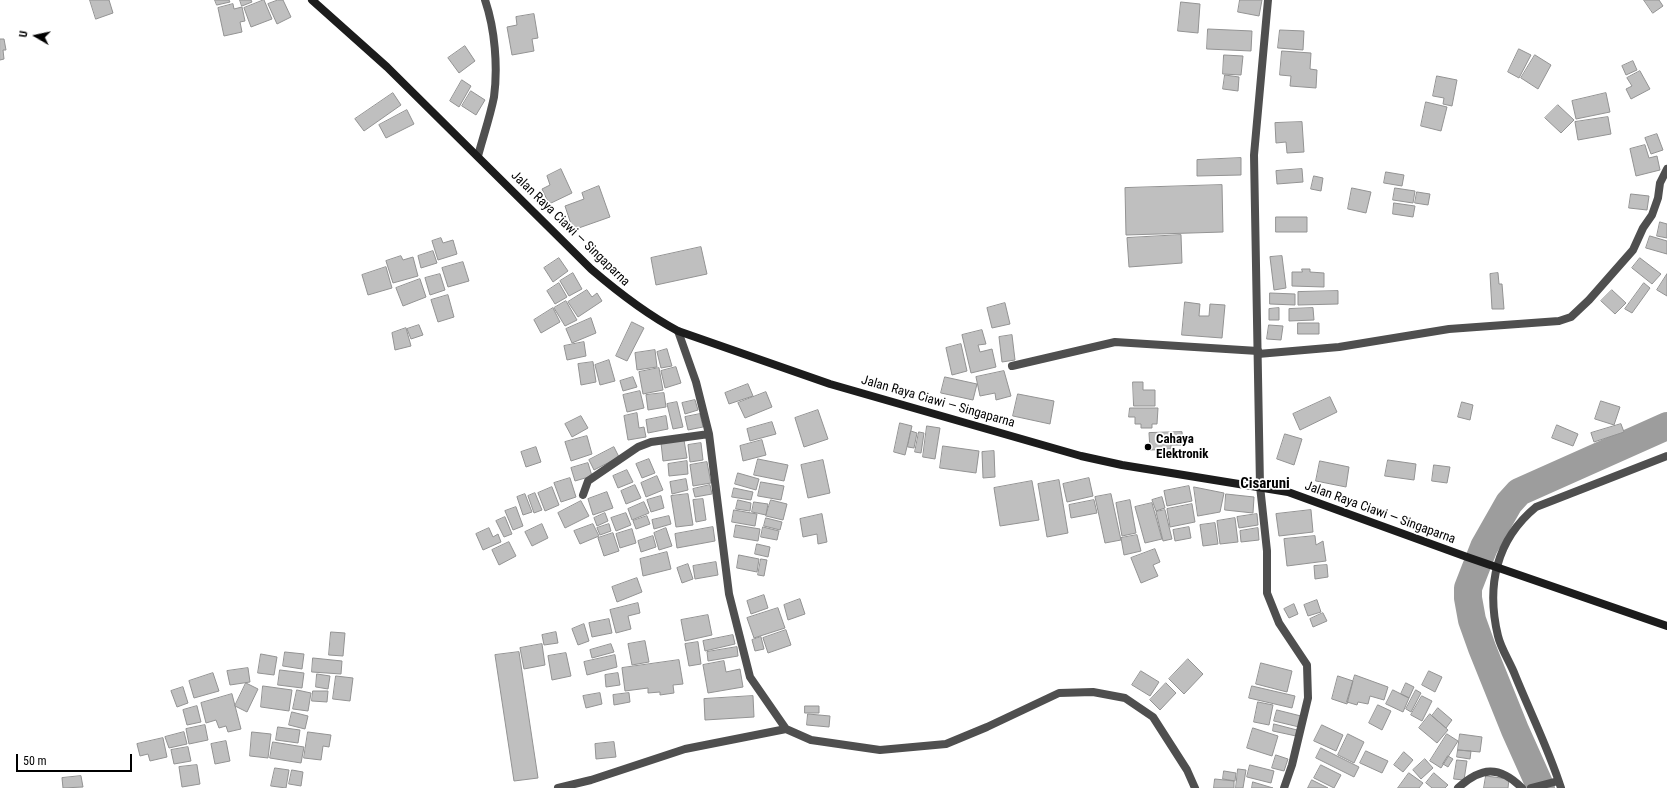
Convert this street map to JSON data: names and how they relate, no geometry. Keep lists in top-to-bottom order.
{
  "streets": {
    "main road": ["Jalan Raya Ciawi — Singaparna"]
  },
  "districts": ["Cisaruni"],
  "places": ["Cahaya Elektronik"],
  "scale_bar": "50 m",
  "north": "left"
}
